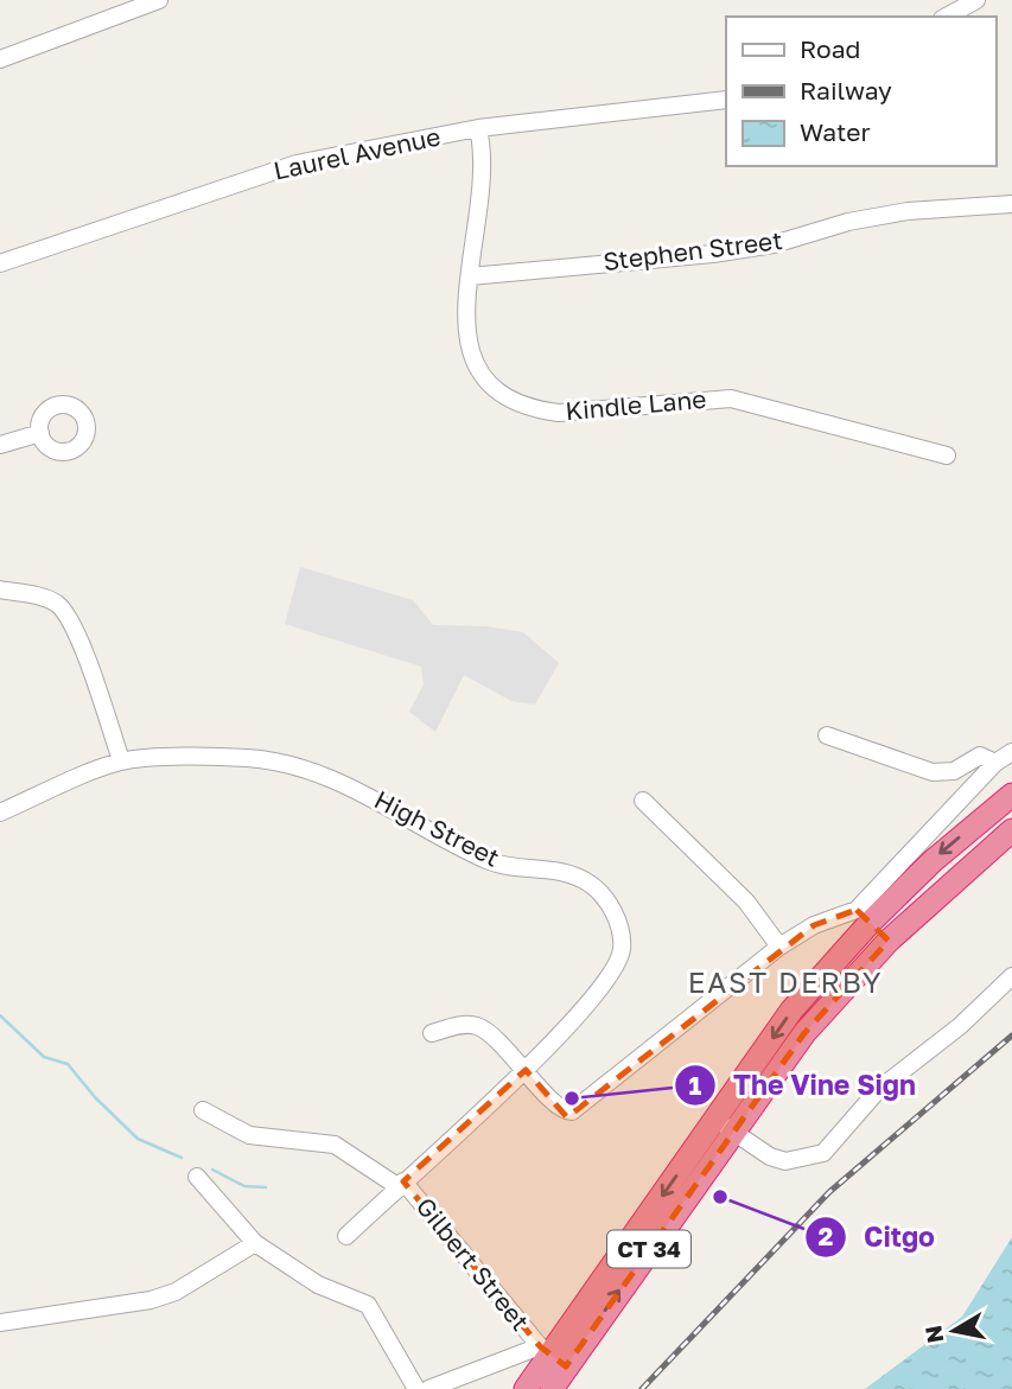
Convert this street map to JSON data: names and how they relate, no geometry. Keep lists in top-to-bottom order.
{
  "streets": {
    "highway": ["CT 34"],
    "street": [
      "Laurel Avenue",
      "Stephen Street",
      "Kindle Lane",
      "High Street",
      "Gilbert Street"
    ]
  },
  "crossings": [
    ["Laurel Avenue", "Kindle Lane"],
    ["Stephen Street", "Kindle Lane"],
    ["High Street", "Gilbert Street"],
    ["CT 34", "Gilbert Street"]
  ],
  "districts": ["EAST DERBY"],
  "places": ["The Vine Sign", "Citgo"],
  "legend": ["Road", "Railway", "Water"],
  "north": "left"
}
